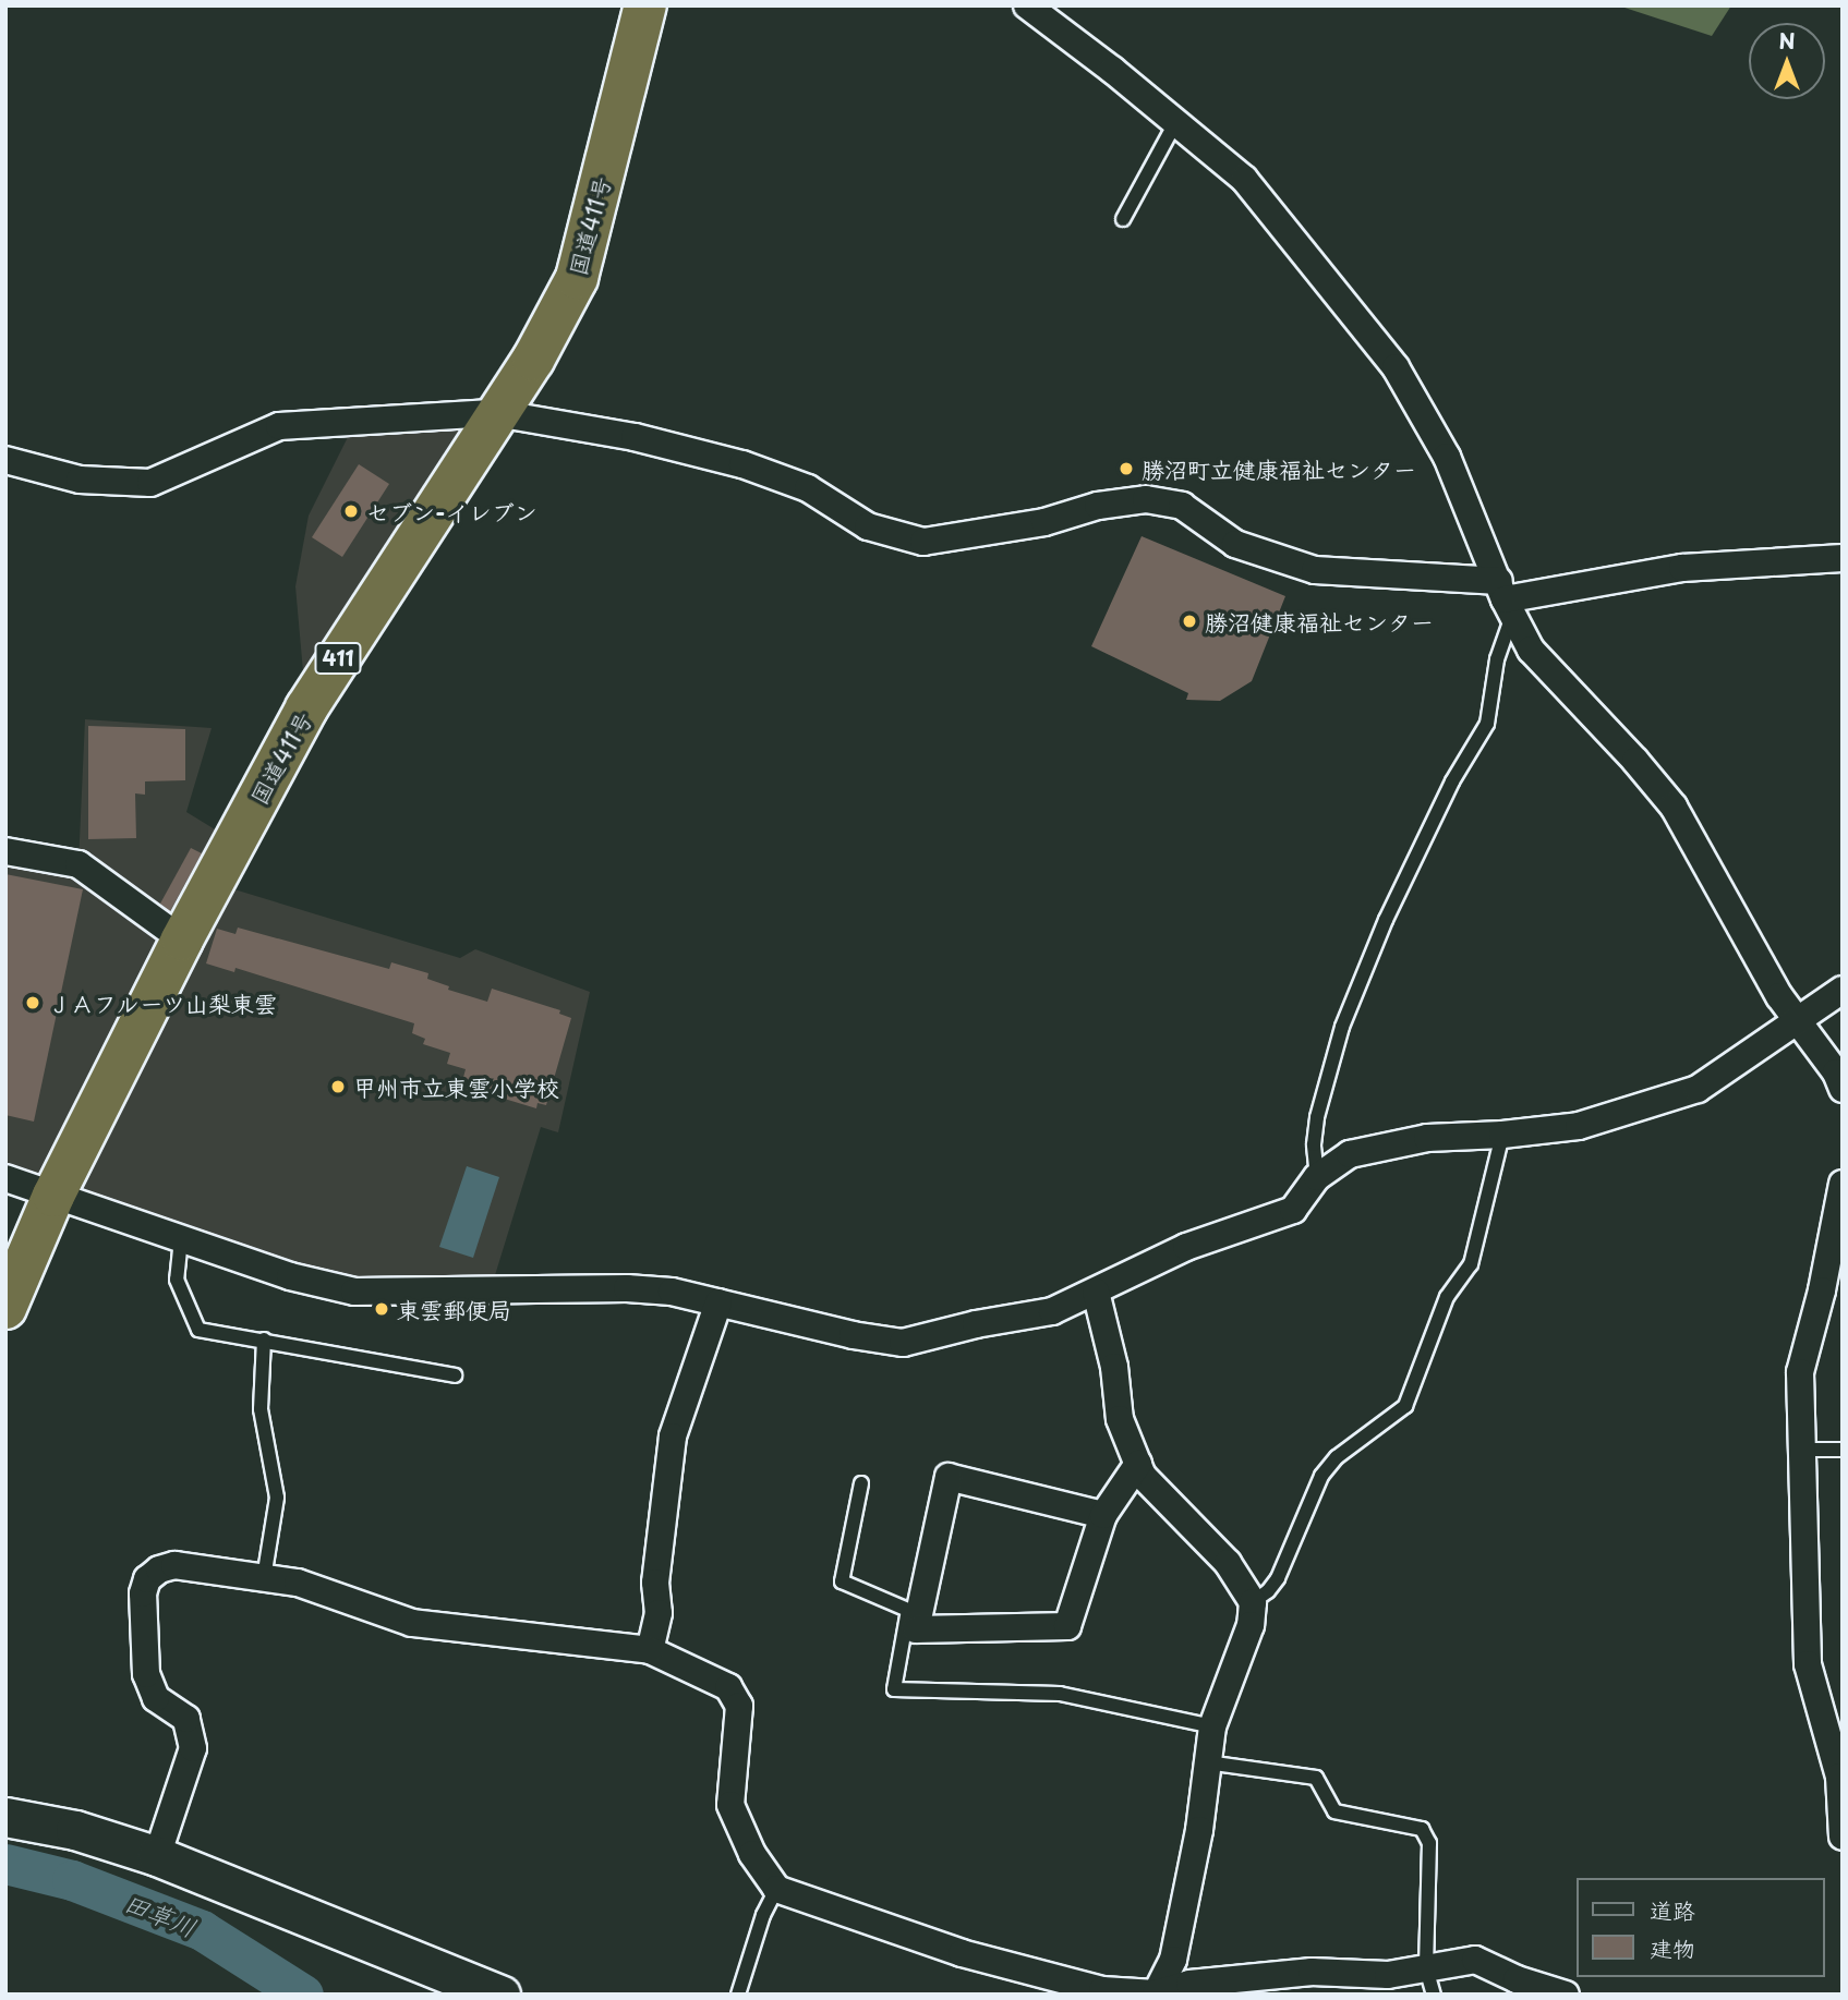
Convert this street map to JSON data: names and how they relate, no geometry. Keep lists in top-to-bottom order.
{
  "streets": {
    "highway": ["国道411号", "411"]
  },
  "water": ["田草川"],
  "places": [
    "勝沼町立健康福祉センター",
    "セブン-イレブン",
    "勝沼健康福祉センター",
    "ＪＡフルーツ山梨東雲",
    "甲州市立東雲小学校",
    "東雲郵便局"
  ],
  "legend": ["道路", "建物"],
  "north": "top"
}
